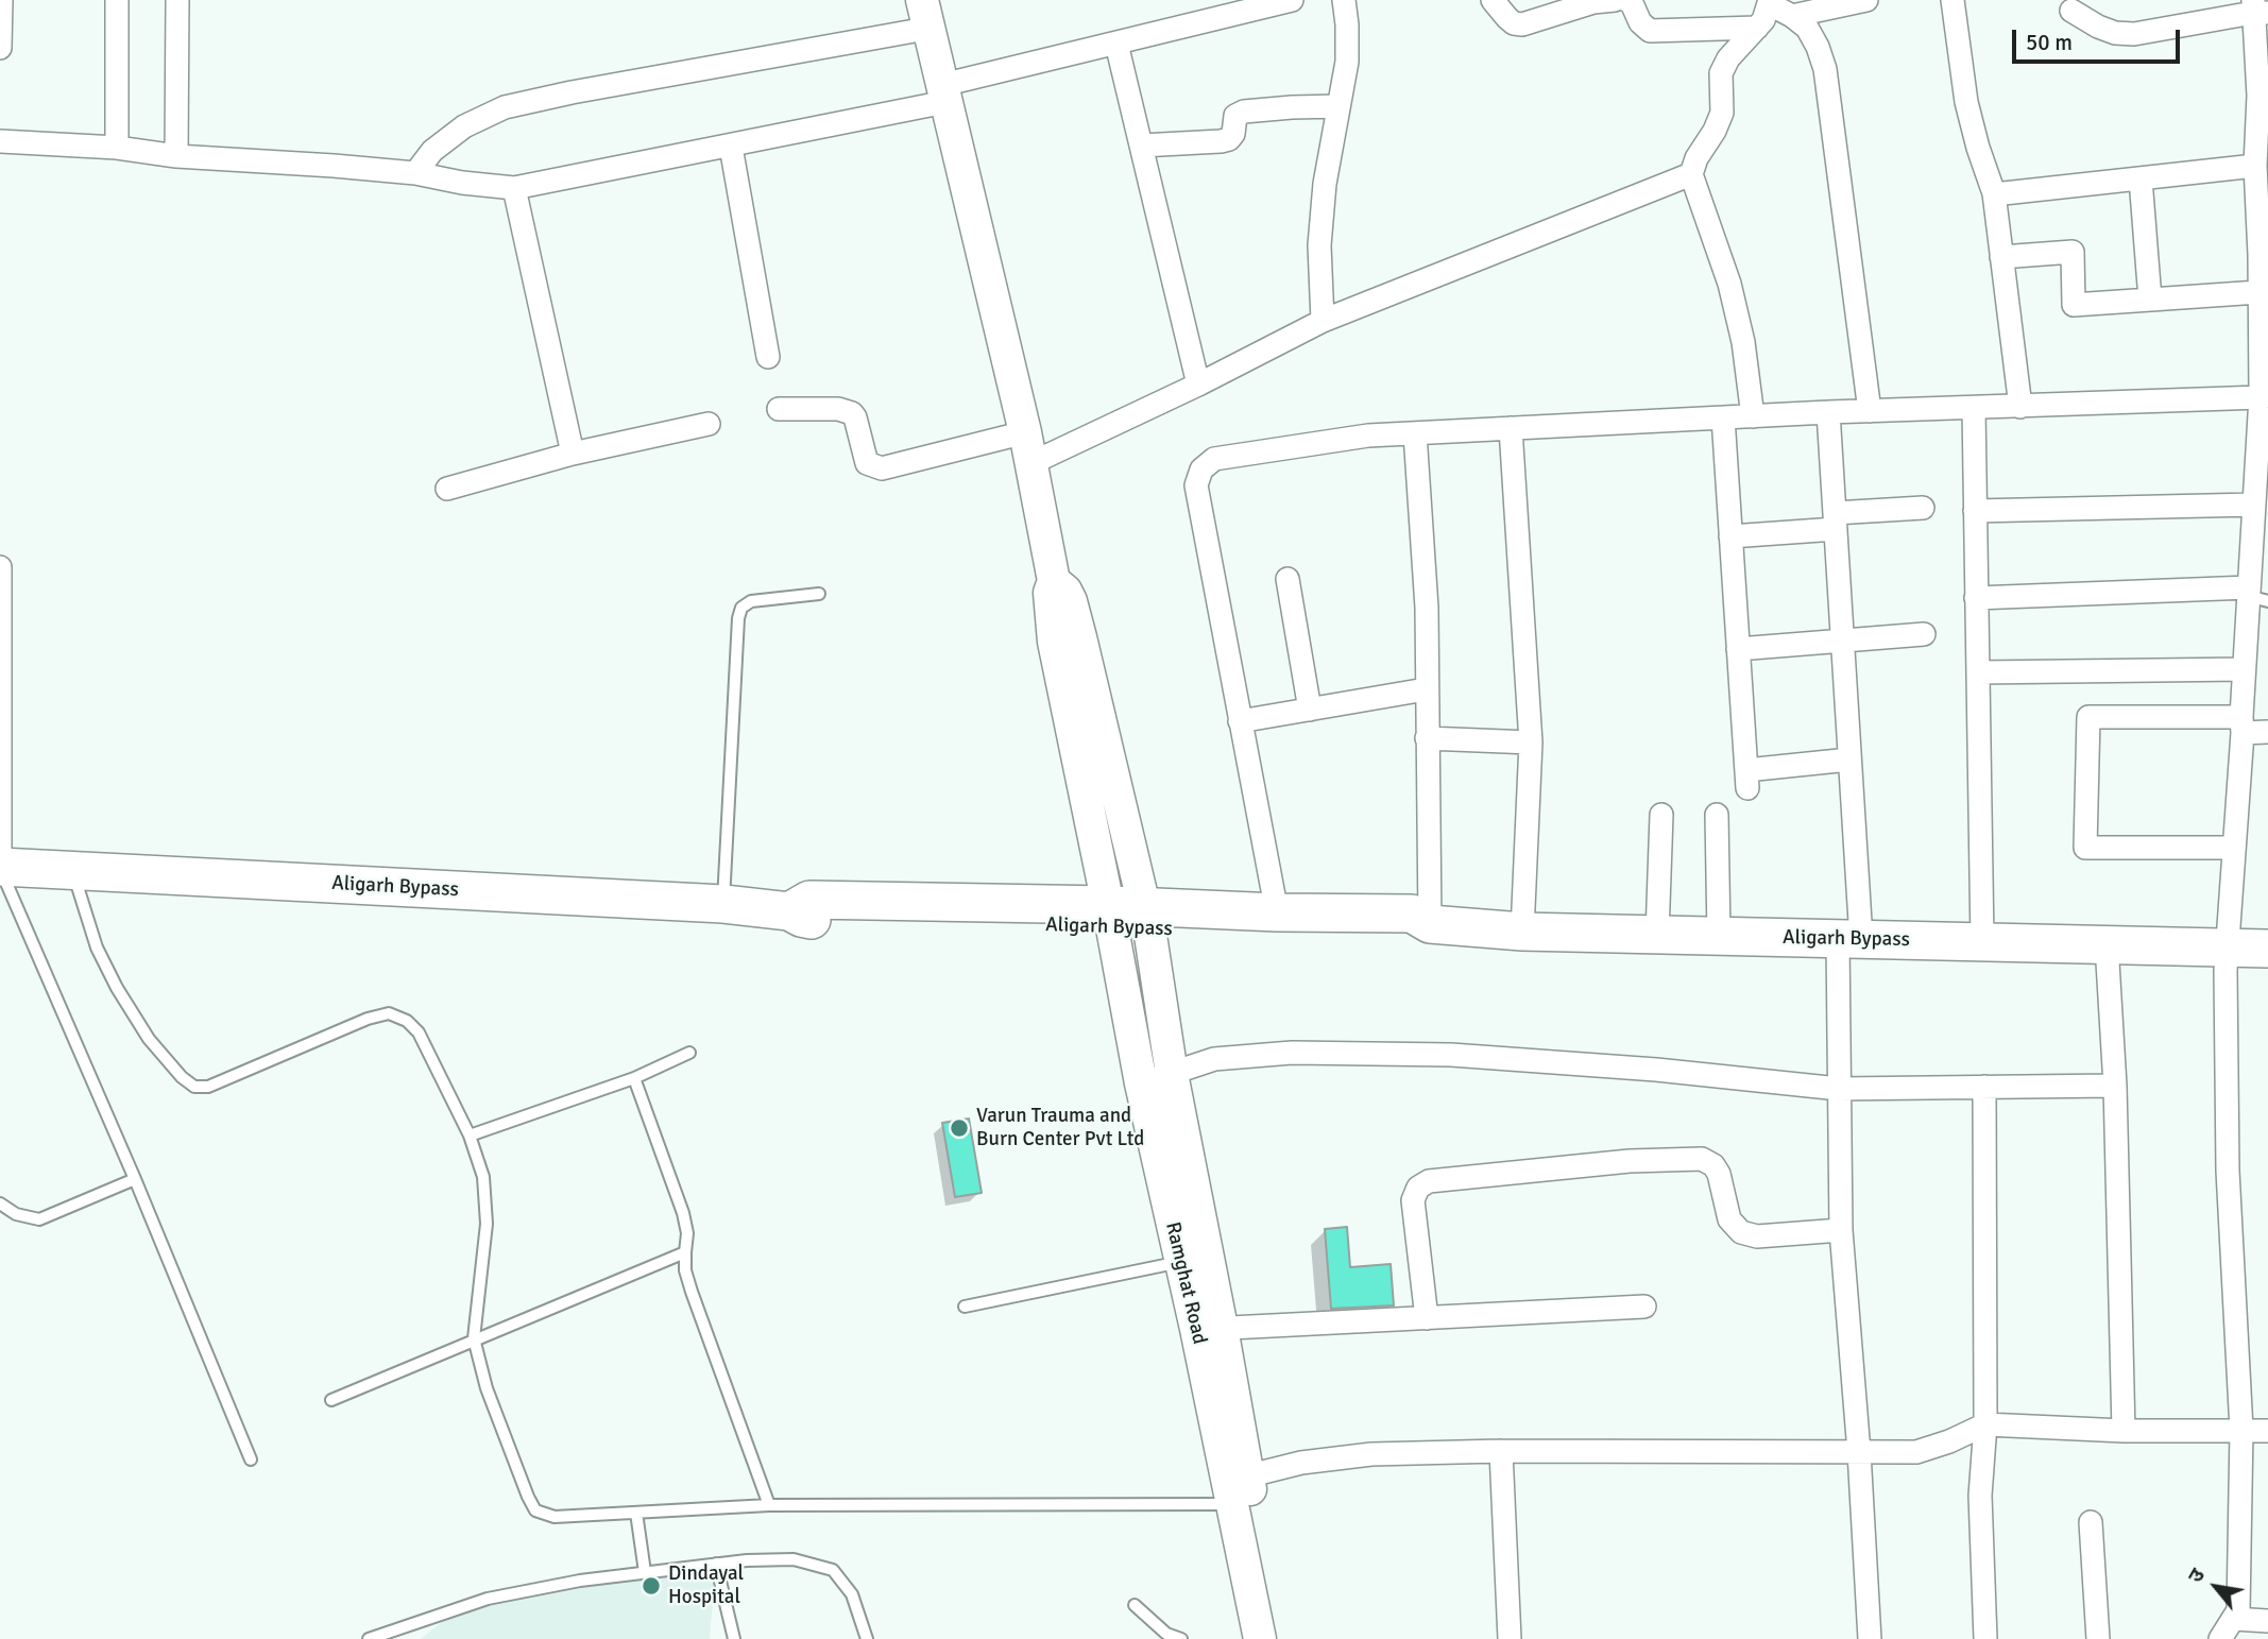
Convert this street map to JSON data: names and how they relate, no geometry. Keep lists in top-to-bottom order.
{
  "streets": {
    "highway": ["Aligarh Bypass"],
    "main road": ["Ramghat Road"]
  },
  "crossings": [
    ["Aligarh Bypass", "Ramghat Road"]
  ],
  "places": ["Varun Trauma and Burn Center Pvt Ltd", "Dindayal Hospital"],
  "scale_bar": "50 m",
  "north": "top left"
}
